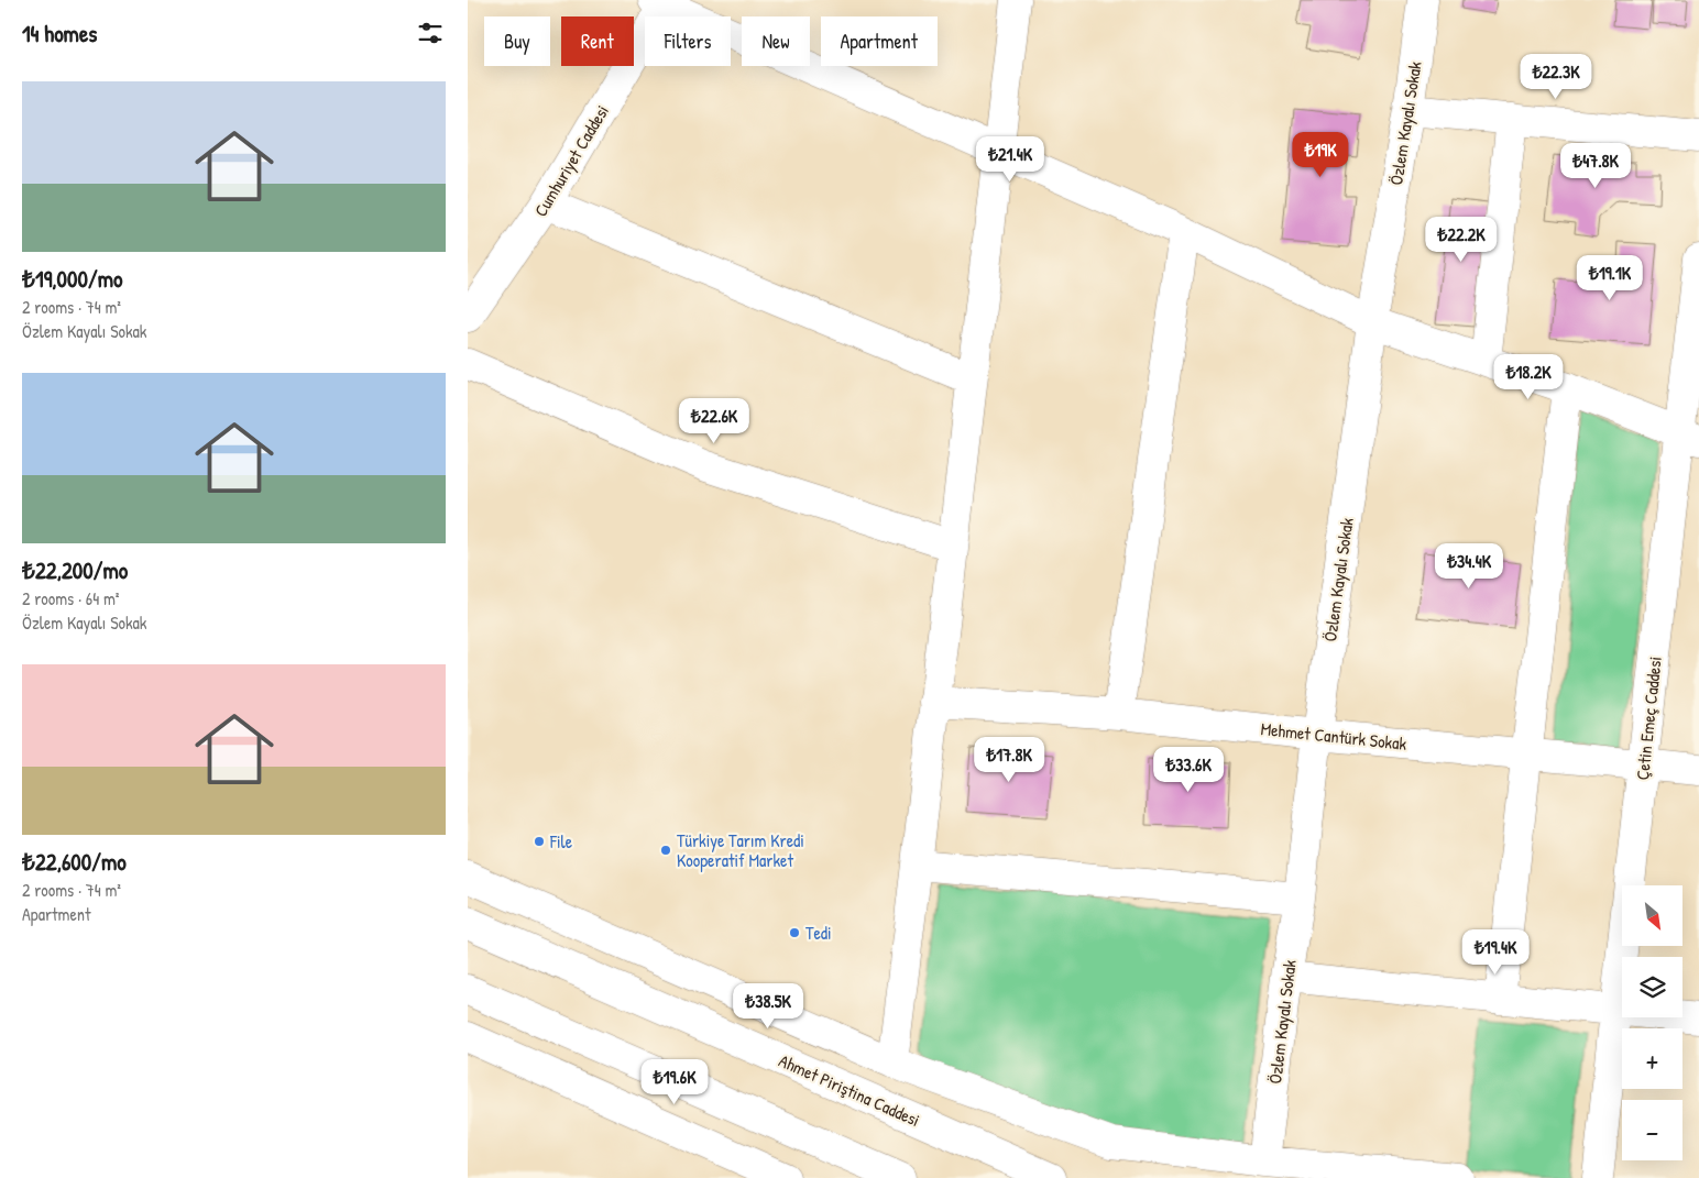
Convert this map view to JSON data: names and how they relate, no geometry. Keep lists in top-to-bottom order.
{
  "streets": {
    "street": [
      "Özlem Kayalı Sokak",
      "Cumhuriyet Caddesi",
      "Çetin Emeç Caddesi",
      "Mehmet Cantürk Sokak",
      "Ahmet Piriştina Caddesi"
    ]
  },
  "crossings": [
    ["Özlem Kayalı Sokak", "Mehmet Cantürk Sokak"],
    ["Çetin Emeç Caddesi", "Mehmet Cantürk Sokak"]
  ],
  "places": ["File", "Türkiye Tarım Kredi Kooperatif Market", "Tedi"],
  "north": "bottom right",
  "page": {
    "heading": "14 homes",
    "chip": [
      "Buy",
      "Rent",
      "Filters",
      "New",
      "Apartment"
    ],
    "price": [
      "₺22.3K",
      "₺19K",
      "₺21.4K",
      "₺47.8K",
      "₺22.2K",
      "₺19.1K",
      "₺18.2K",
      "₺22.6K",
      "₺34.4K",
      "₺17.8K",
      "₺33.6K",
      "₺19.4K",
      "₺38.5K",
      "₺19.6K"
    ],
    "list": [
      {
        "name": "₺19,000/mo",
        "note": "2 rooms · 74 m² · Özlem Kayalı Sokak"
      },
      {
        "name": "₺22,200/mo",
        "note": "2 rooms · 64 m² · Özlem Kayalı Sokak"
      },
      {
        "name": "₺22,600/mo",
        "note": "2 rooms · 74 m² · Apartment"
      }
    ],
    "map_buttons": ["+", "−"]
  }
}
